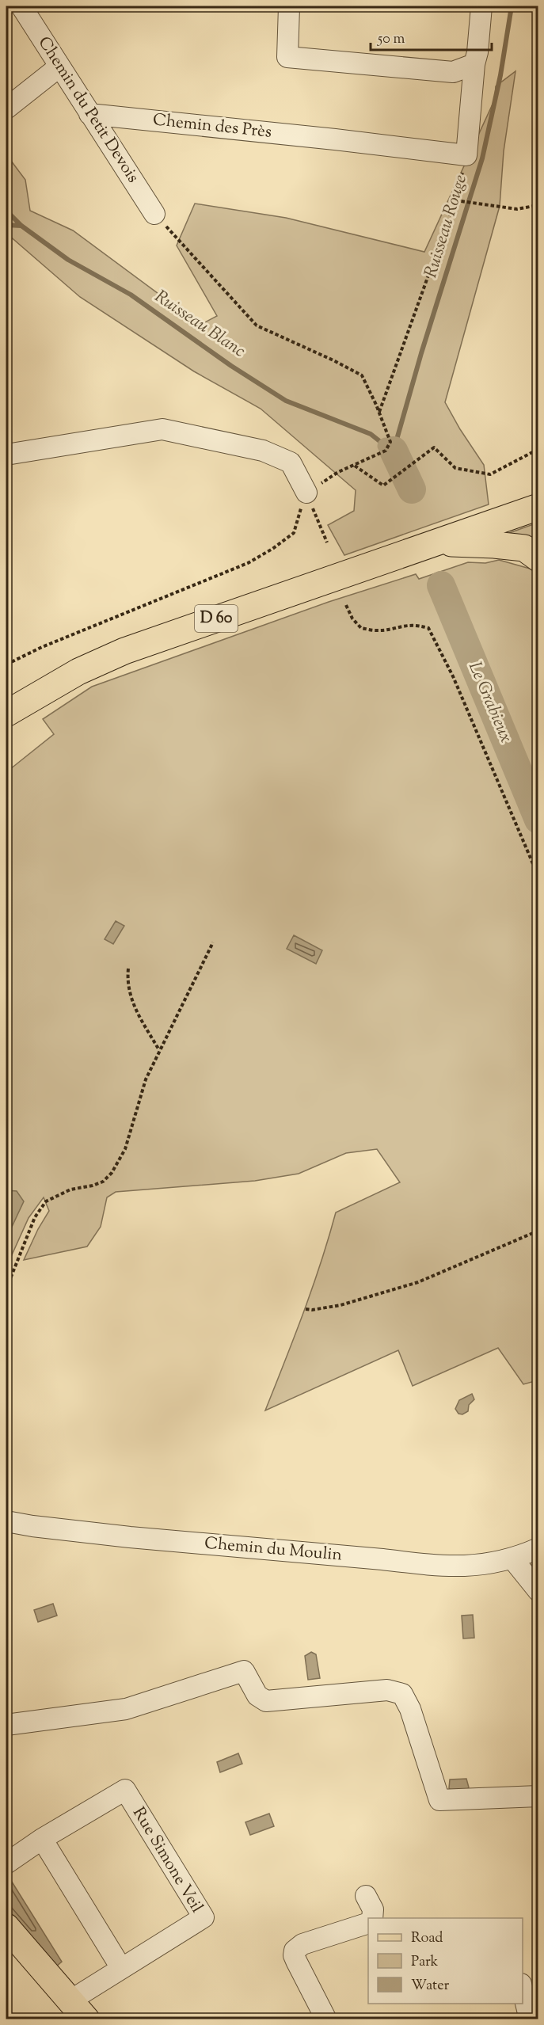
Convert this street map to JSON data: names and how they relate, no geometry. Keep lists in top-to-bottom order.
{
  "streets": {
    "main road": ["D 60"],
    "street": [
      "Chemin du Petit Devois",
      "Chemin des Près",
      "Chemin du Moulin",
      "Rue Simone Veil"
    ]
  },
  "crossings": [
    ["Chemin du Petit Devois", "Chemin des Près"]
  ],
  "water": ["Ruisseau Rouge", "Ruisseau Blanc", "Le Grabieux"],
  "legend": ["Road", "Park", "Water"],
  "scale_bar": "50 m"
}
